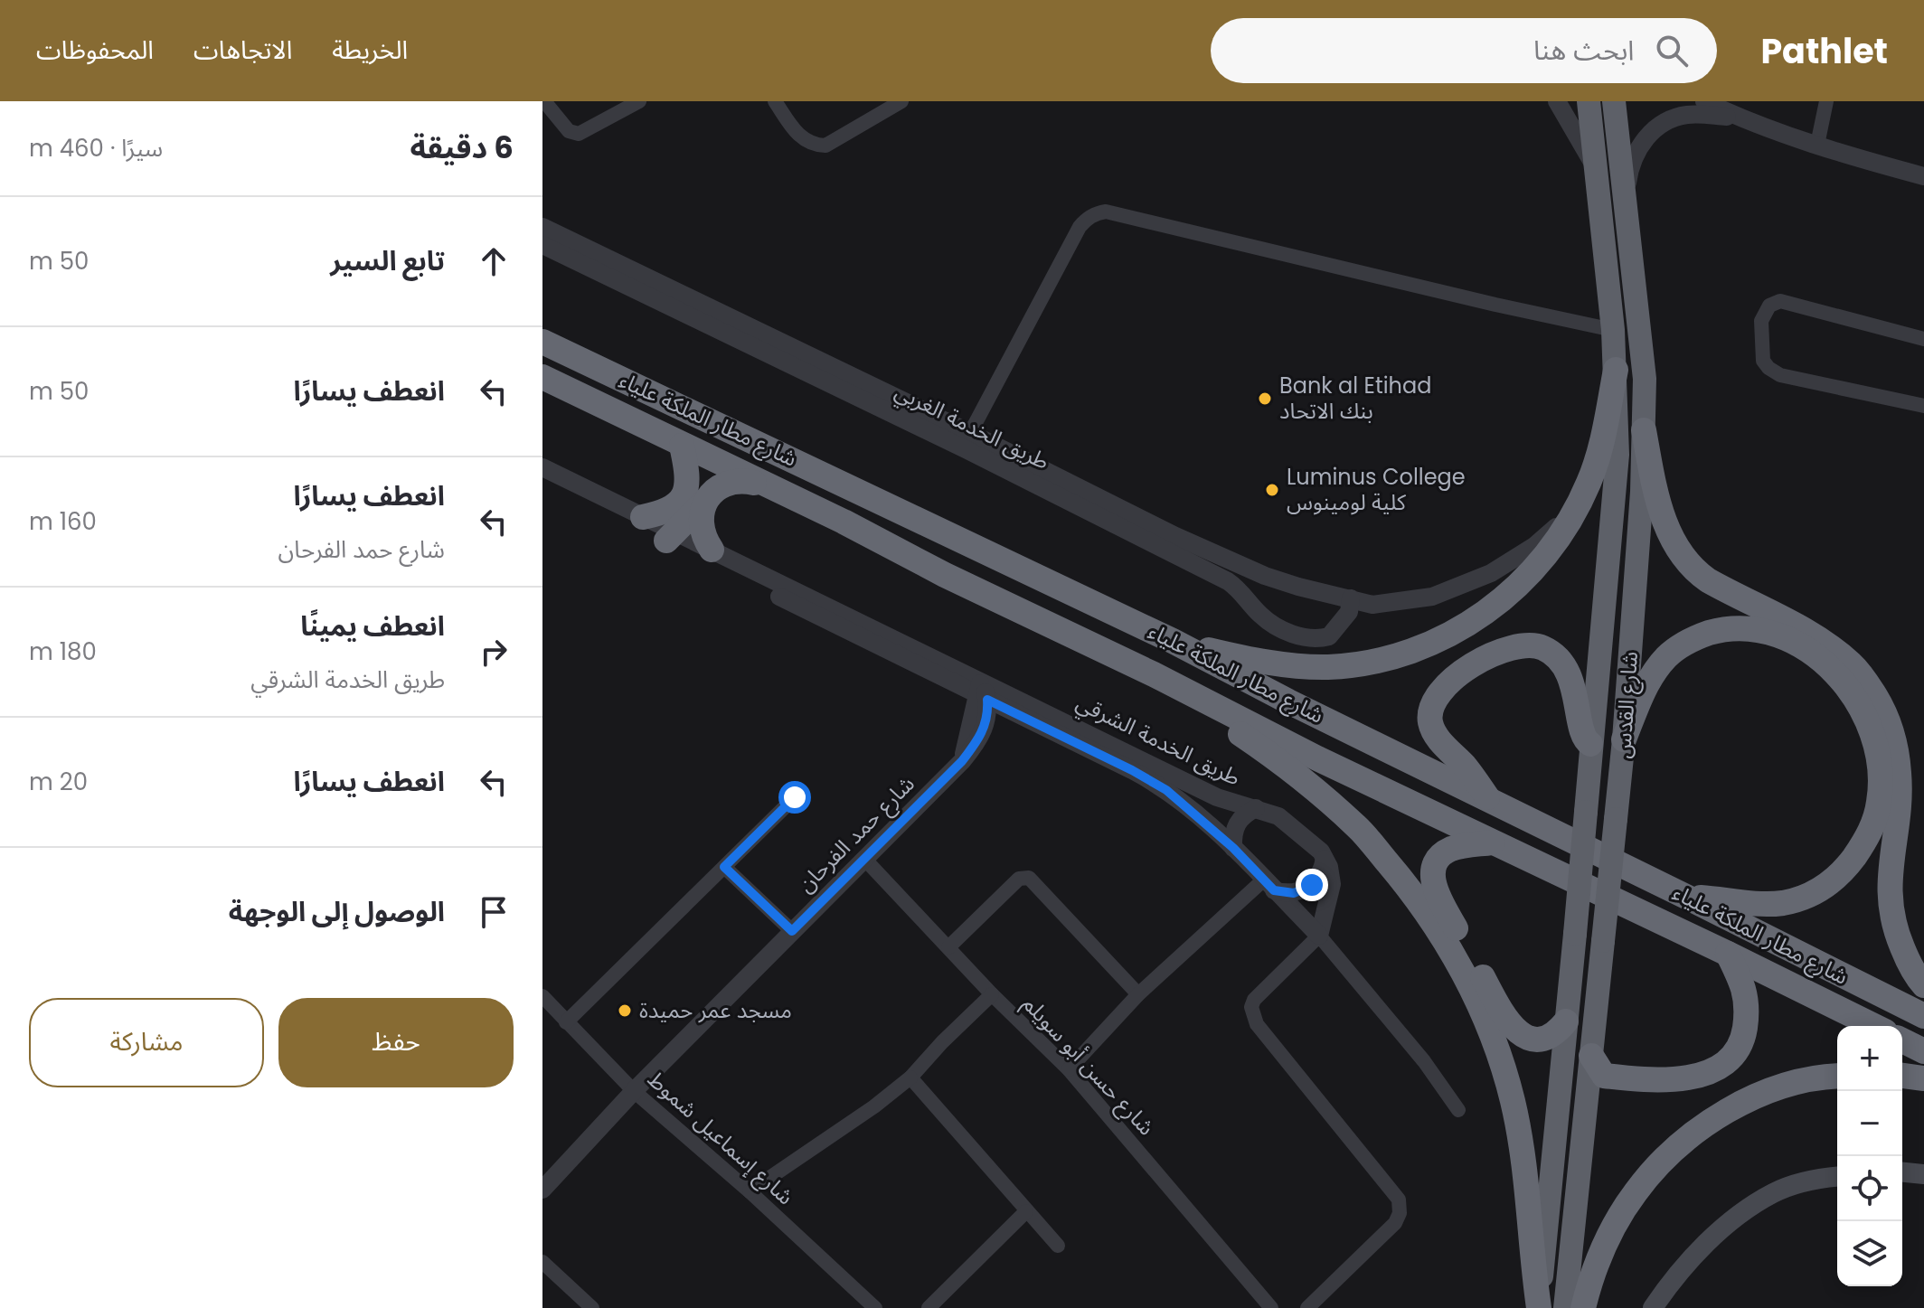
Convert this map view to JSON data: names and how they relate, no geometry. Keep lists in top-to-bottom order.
{
  "streets": {
    "highway": ["شارع مطار الملكة علياء", "شارع القدس"],
    "street": [
      "طريق الخدمة الغربي",
      "طريق الخدمة الشرقي",
      "شارع حمد الفرحان",
      "شارع حسن أبو سويلم",
      "شارع إسماعيل شموط"
    ]
  },
  "crossings": [
    ["طريق الخدمة الشرقي", "شارع حمد الفرحان"],
    ["شارع حمد الفرحان", "شارع حسن أبو سويلم"],
    ["شارع حمد الفرحان", "شارع إسماعيل شموط"]
  ],
  "places": ["Bank al Etihad بنك الاتحاد", "Luminus College كلية لومينوس", "مسجد عمر حميدة"],
  "page": {
    "header": "Pathlet",
    "search": "ابحث هنا",
    "nav": ["الخريطة", "الاتجاهات", "المحفوظات"],
    "heading": ["6 دقيقة", "سيرًا · 460 m"],
    "list": [
      ["تابع السير", "50 m"],
      ["انعطف يسارًا", "50 m"],
      ["انعطف يسارًا", "شارع حمد الفرحان", "160 m"],
      ["انعطف يمينًا", "طريق الخدمة الشرقي", "180 m"],
      ["انعطف يسارًا", "20 m"],
      "الوصول إلى الوجهة"
    ],
    "buttons": ["حفظ", "مشاركة"],
    "map_buttons": ["+", "−"]
  }
}
